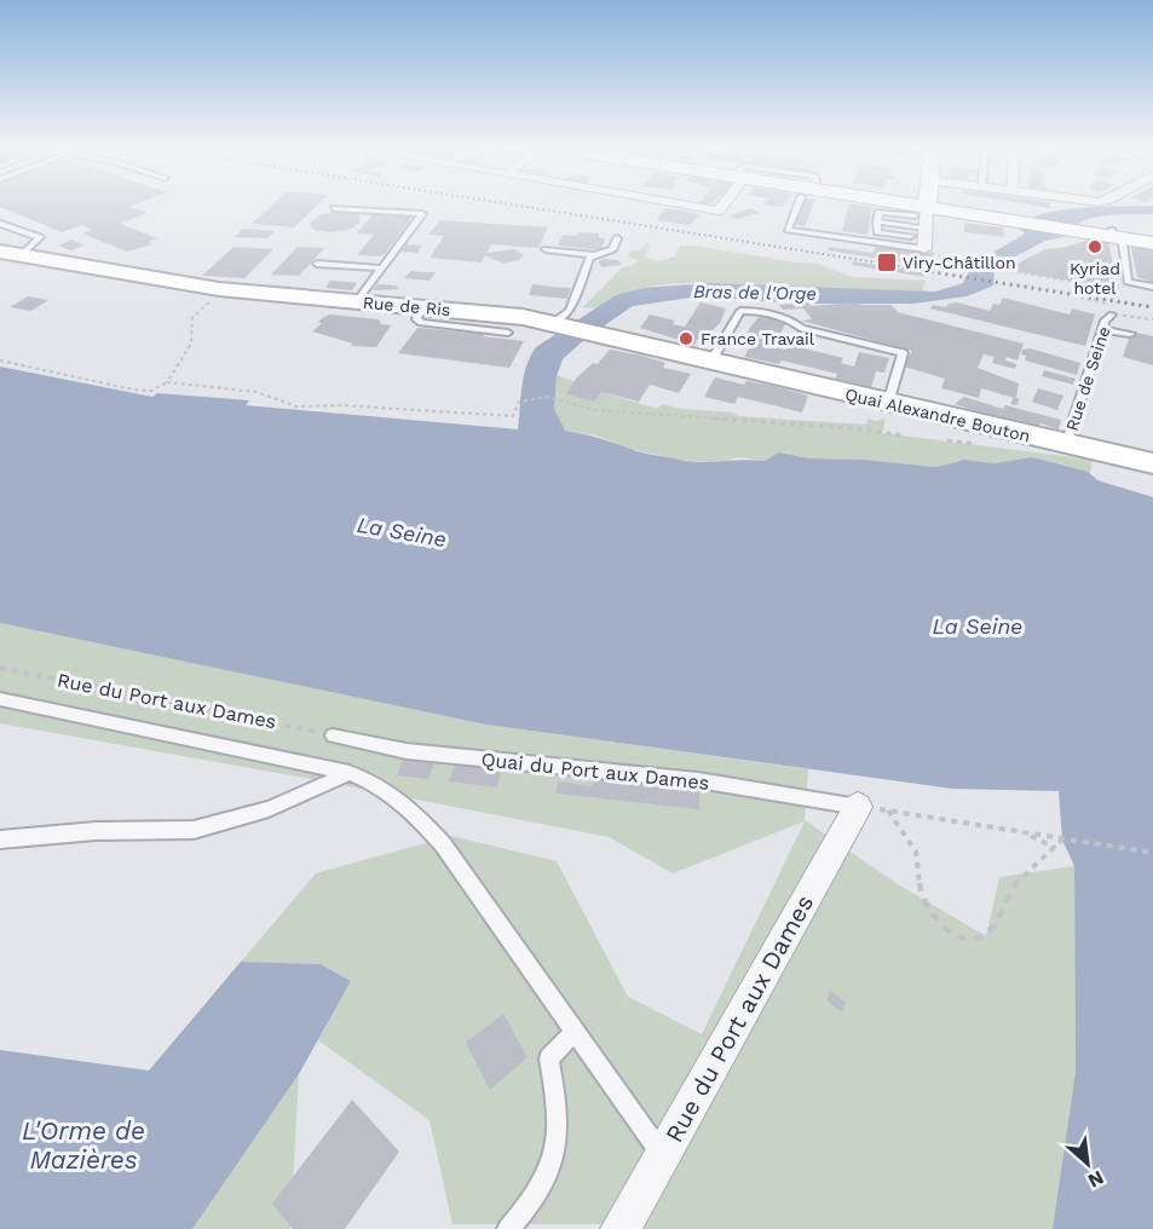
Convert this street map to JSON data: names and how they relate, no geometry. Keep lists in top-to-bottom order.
{
  "streets": {
    "main road": ["Rue de Ris", "Quai Alexandre Bouton"],
    "street": ["Rue du Port aux Dames"],
    "lane": ["Rue de Seine", "Quai du Port aux Dames"]
  },
  "crossings": [
    ["Rue de Ris", "Quai Alexandre Bouton"],
    ["Rue de Seine", "Quai Alexandre Bouton"],
    ["Rue du Port aux Dames", "Quai du Port aux Dames"]
  ],
  "water": ["Bras de l'Orge", "La Seine", "L'Orme de Mazières"],
  "places": {
    "other": ["Kyriad hotel", "France Travail"],
    "transit": ["Viry-Châtillon"]
  },
  "north": "bottom right"
}
